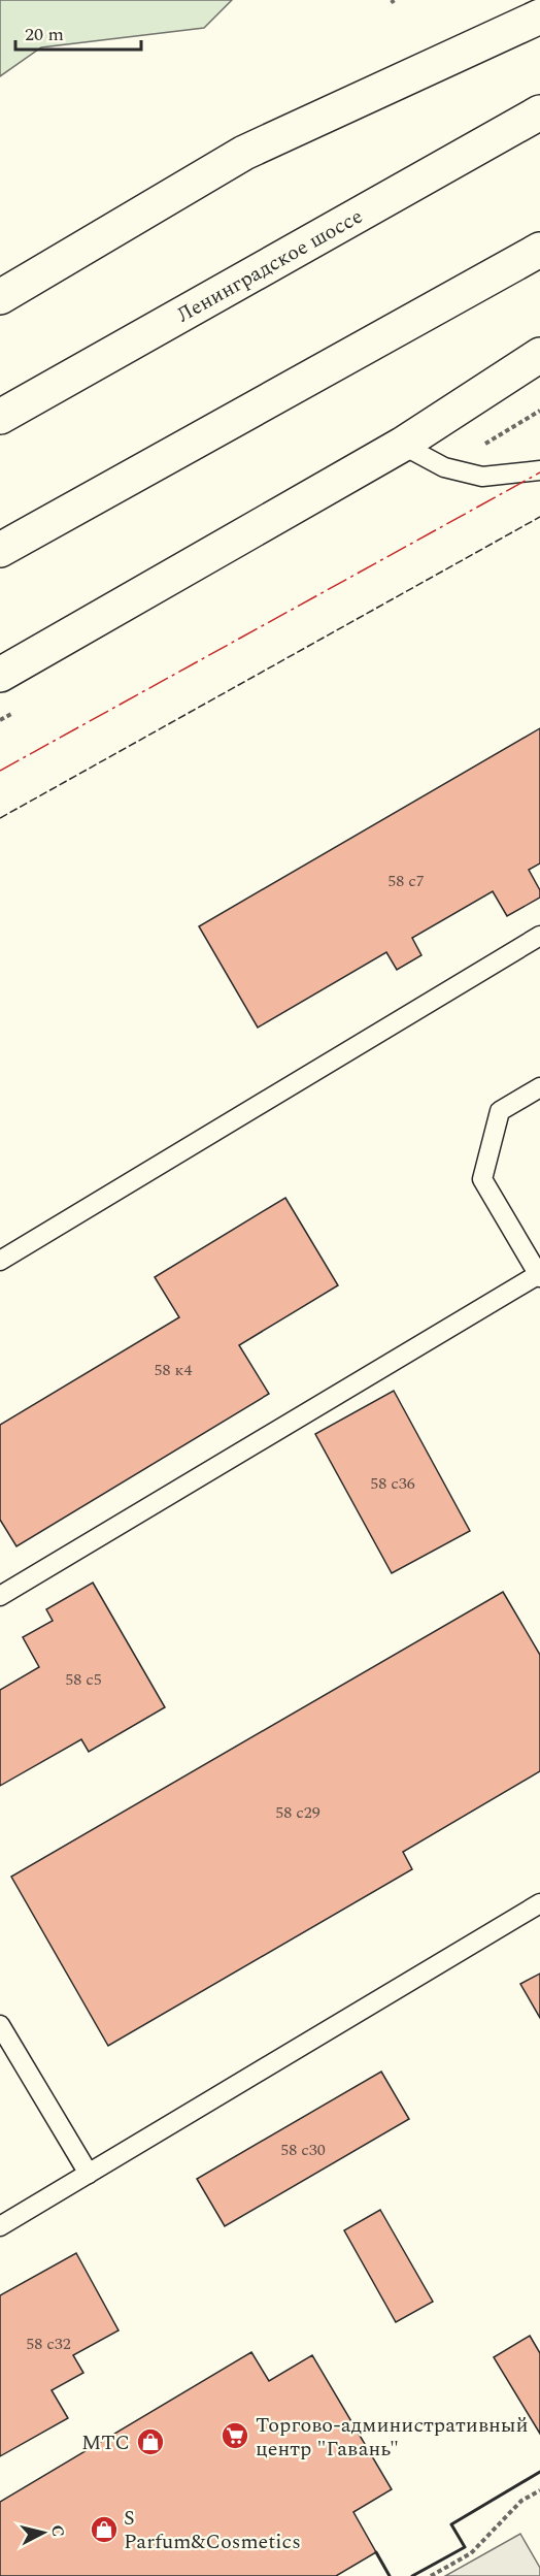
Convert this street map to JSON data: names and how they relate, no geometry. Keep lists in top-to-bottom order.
{
  "streets": {
    "main road": ["Ленинградское шоссе"]
  },
  "places": {
    "supermarket": ["Торгово-административный центр \"Гавань\""],
    "shop": ["МТС", "S Parfum&Cosmetics"]
  },
  "house_numbers": [
    "58 с7",
    "58 к4",
    "58 с36",
    "58 с5",
    "58 с29",
    "58 с30",
    "58 с32"
  ],
  "scale_bar": "20 m",
  "north": "right"
}
